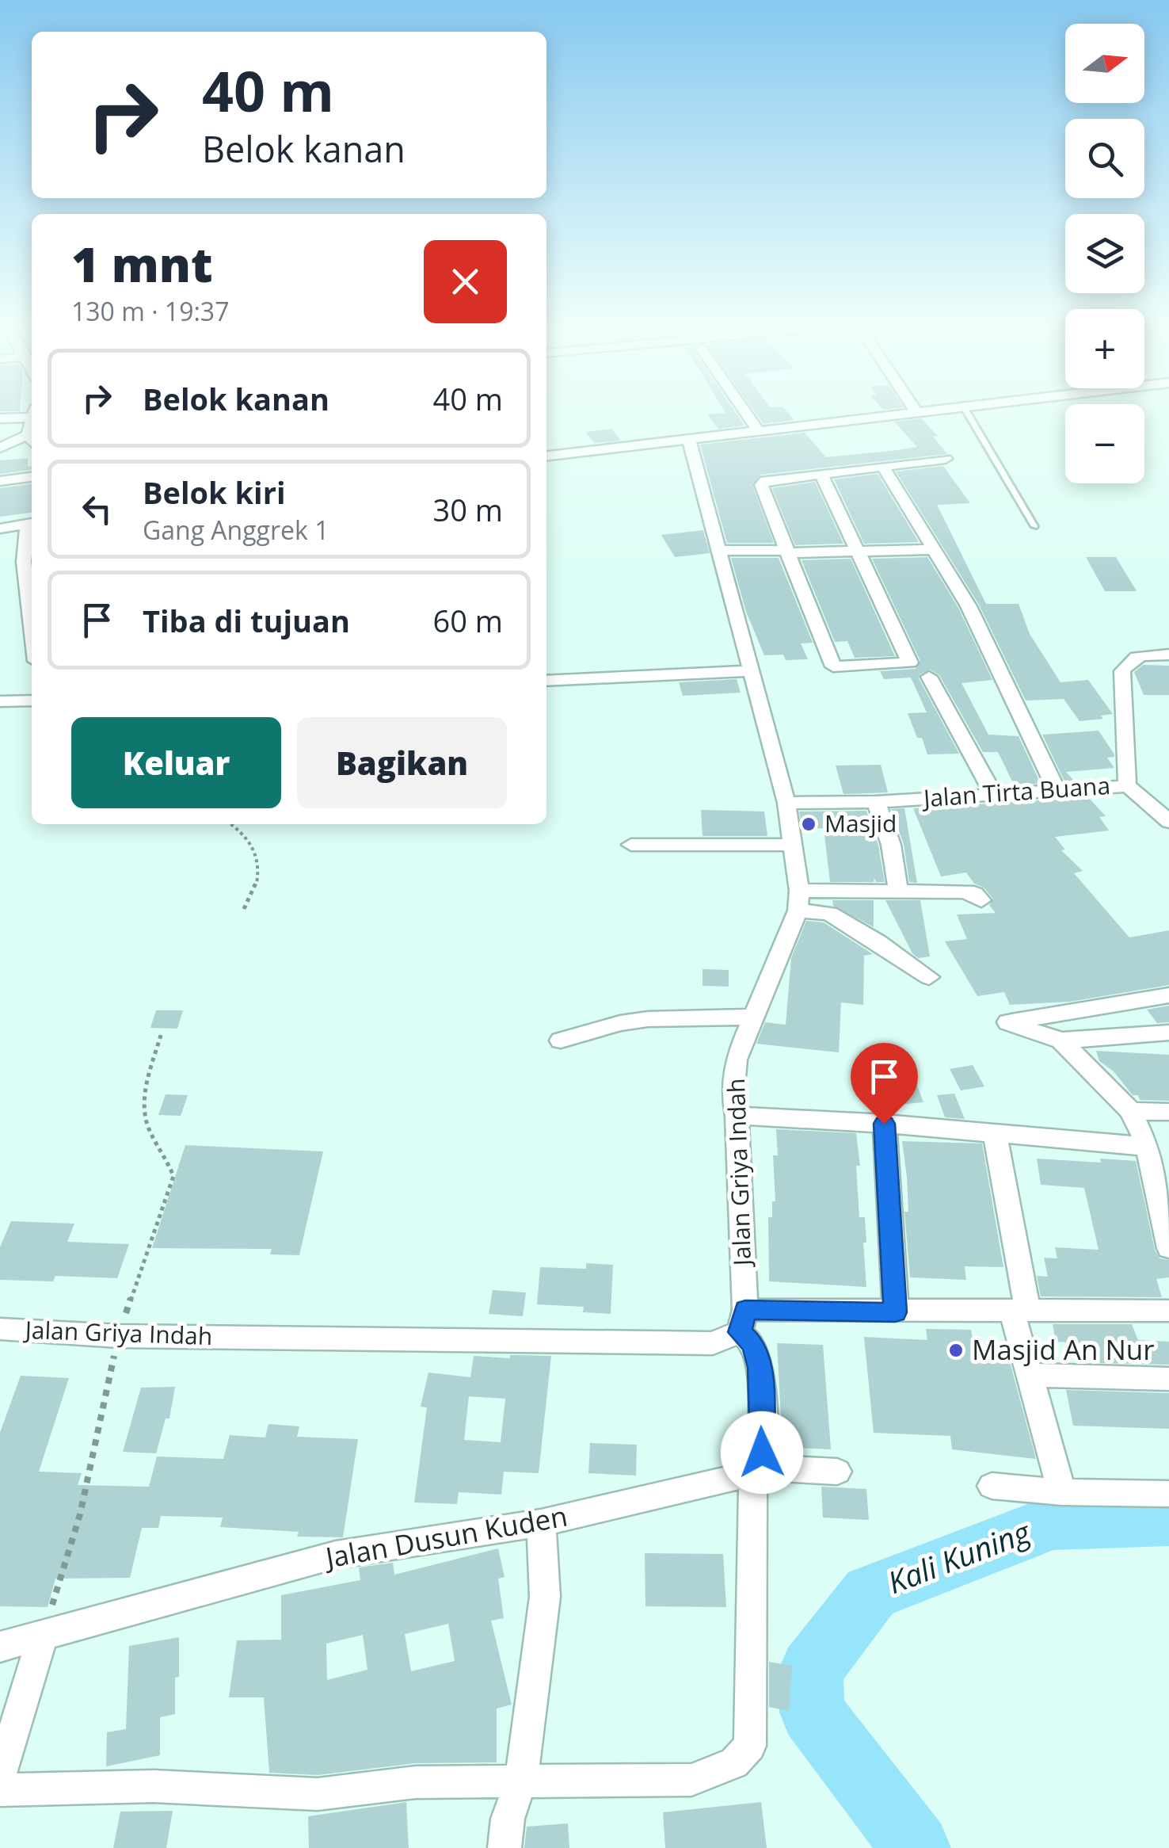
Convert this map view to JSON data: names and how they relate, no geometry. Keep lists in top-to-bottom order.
{
  "streets": {
    "street": ["Jalan Tirta Buana", "Jalan Griya Indah", "Jalan Dusun Kuden"]
  },
  "water": ["Kali Kuning"],
  "places": ["Masjid", "Masjid An Nur"],
  "north": "right",
  "page": {
    "map_buttons": ["+", "−"],
    "turn": ["40 m", "Belok kanan"],
    "heading": ["1 mnt", "130 m · 19:37"],
    "list": [
      {
        "name": "Belok kanan",
        "value": "40 m"
      },
      {
        "name": "Belok kiri",
        "note": "Gang Anggrek 1",
        "value": "30 m"
      },
      {
        "name": "Tiba di tujuan",
        "value": "60 m"
      }
    ],
    "buttons": ["Keluar", "Bagikan"]
  }
}
